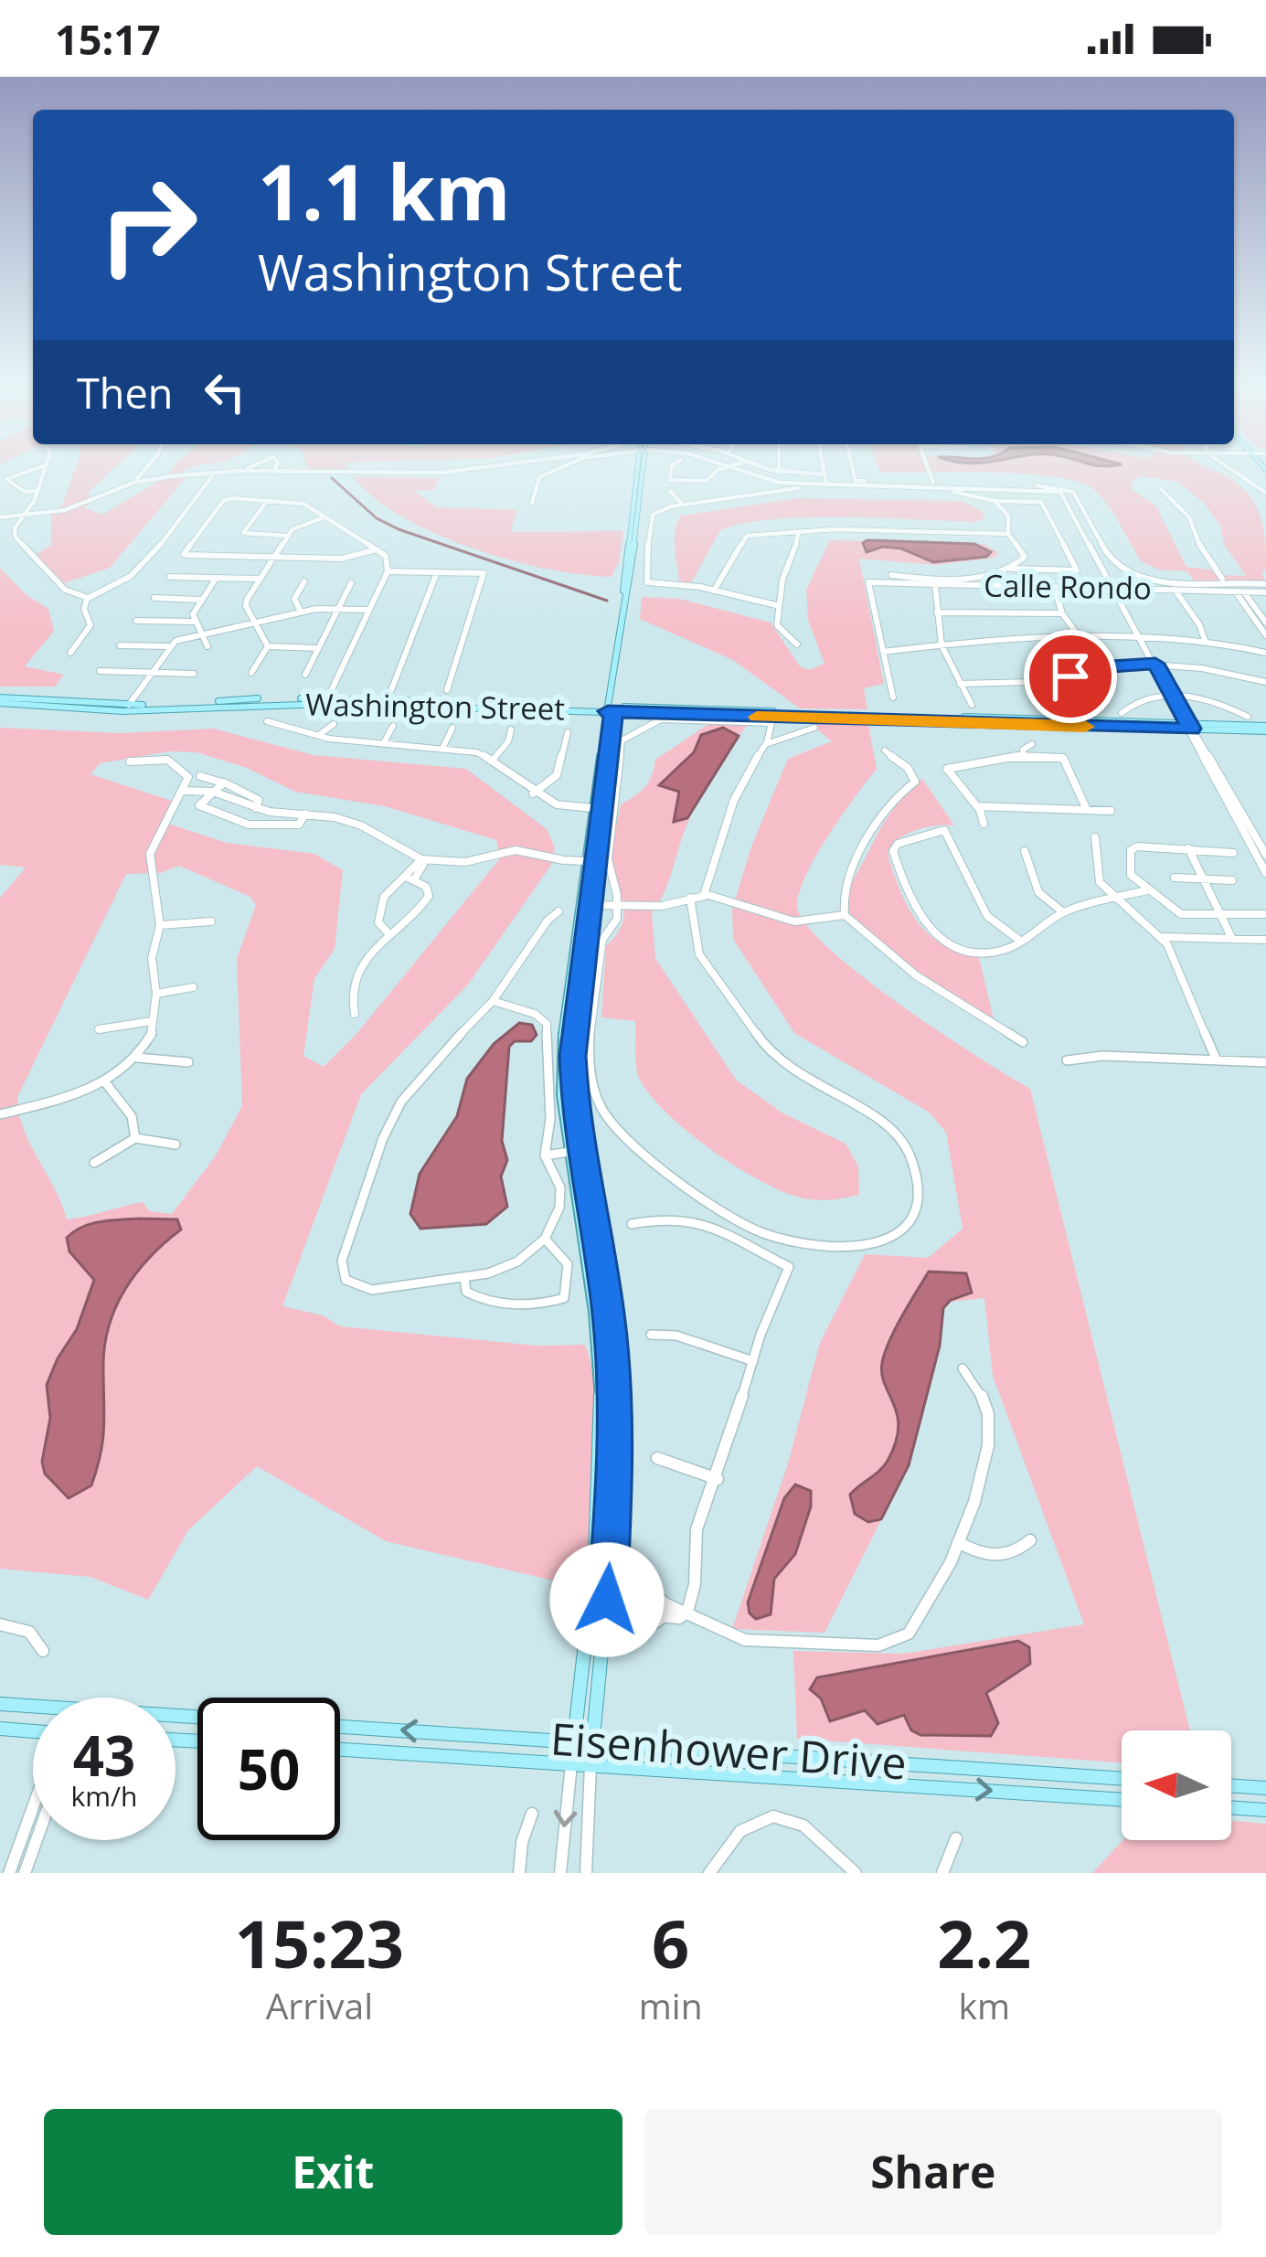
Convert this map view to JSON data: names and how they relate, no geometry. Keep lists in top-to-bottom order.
{
  "streets": {
    "main road": ["Washington Street", "Eisenhower Drive"],
    "street": ["Calle Rondo"]
  },
  "north": "left",
  "page": {
    "status": "15:17",
    "turn": ["1.1 km", "Washington Street"],
    "then": "Then",
    "speed": "43 km/h",
    "limit": "50",
    "eta": [
      "15:23",
      "Arrival",
      "6",
      "min",
      "2.2",
      "km"
    ],
    "buttons": ["Exit", "Share"]
  }
}
